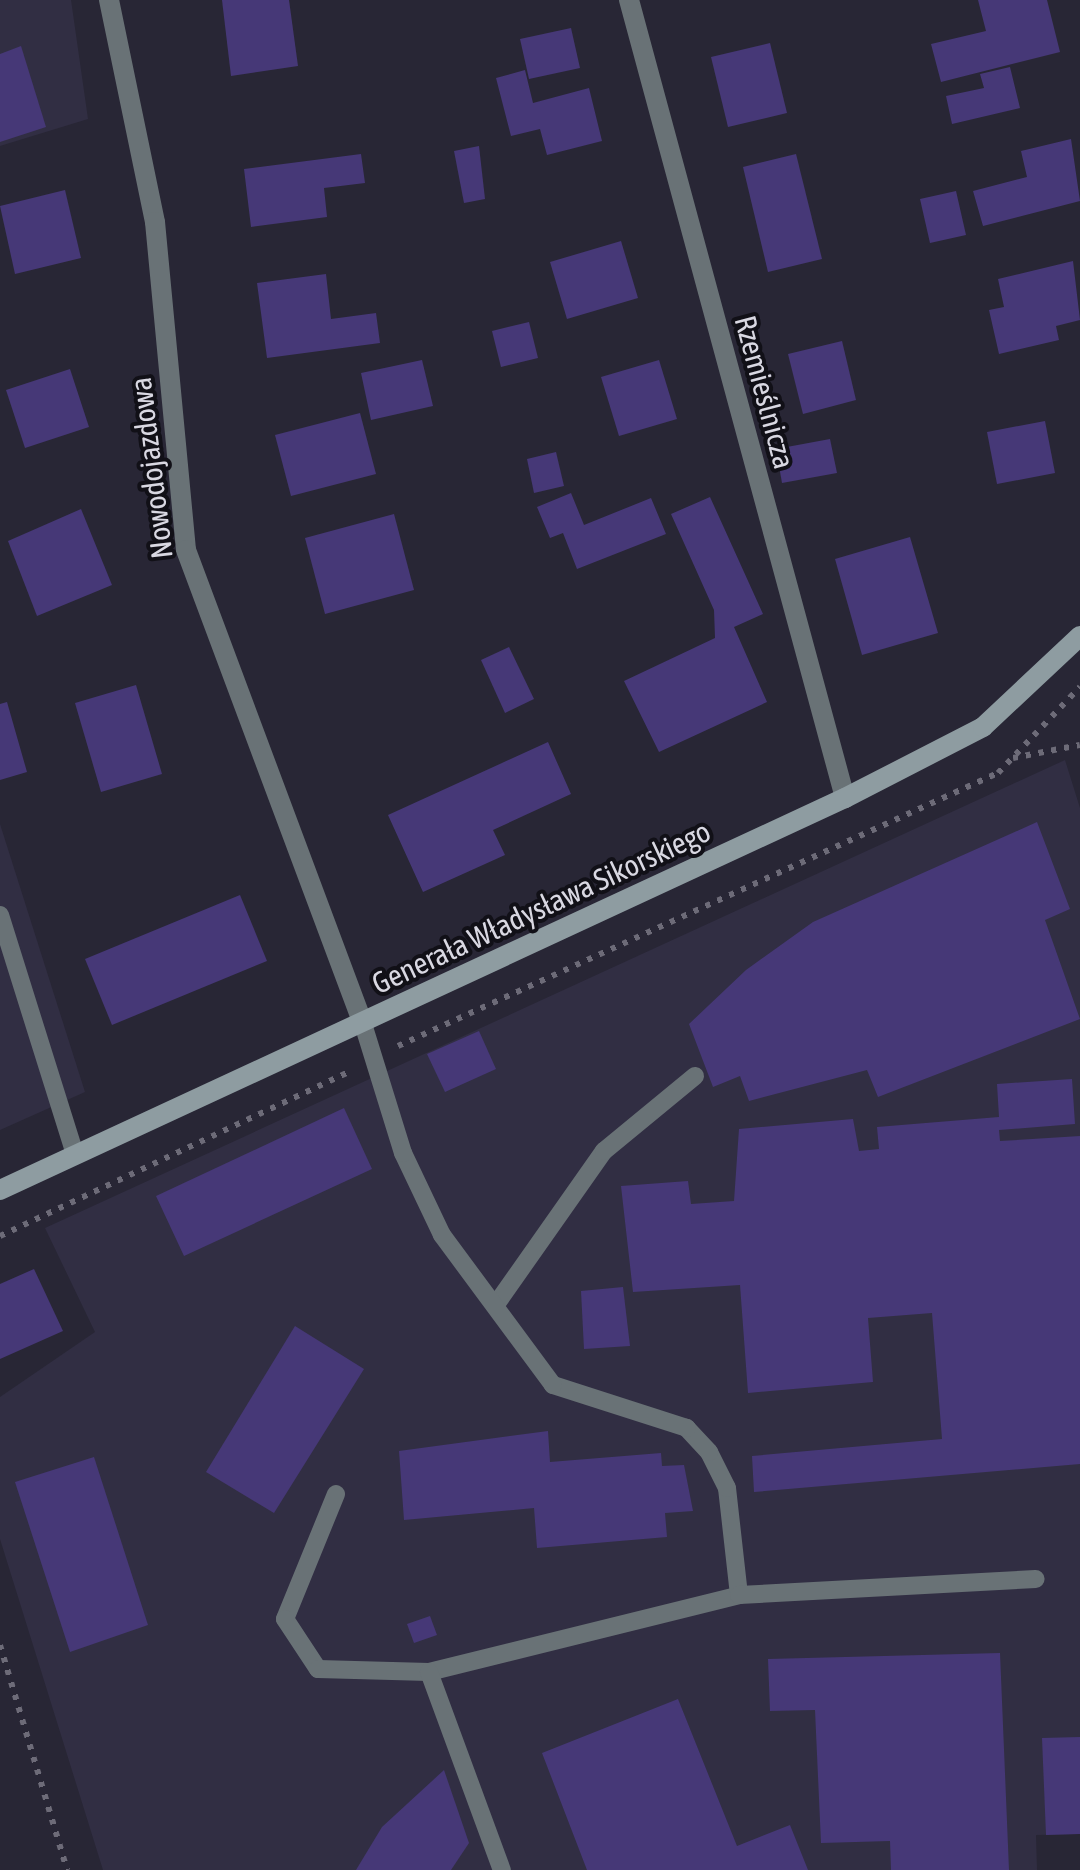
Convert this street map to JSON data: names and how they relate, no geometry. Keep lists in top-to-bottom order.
{
  "streets": {
    "street": ["Rzemieślnicza", "Nowodojazdowa", "Generała Władysława Sikorskiego"]
  },
  "crossings": [
    ["Rzemieślnicza", "Generała Władysława Sikorskiego"],
    ["Nowodojazdowa", "Generała Władysława Sikorskiego"]
  ]
}
